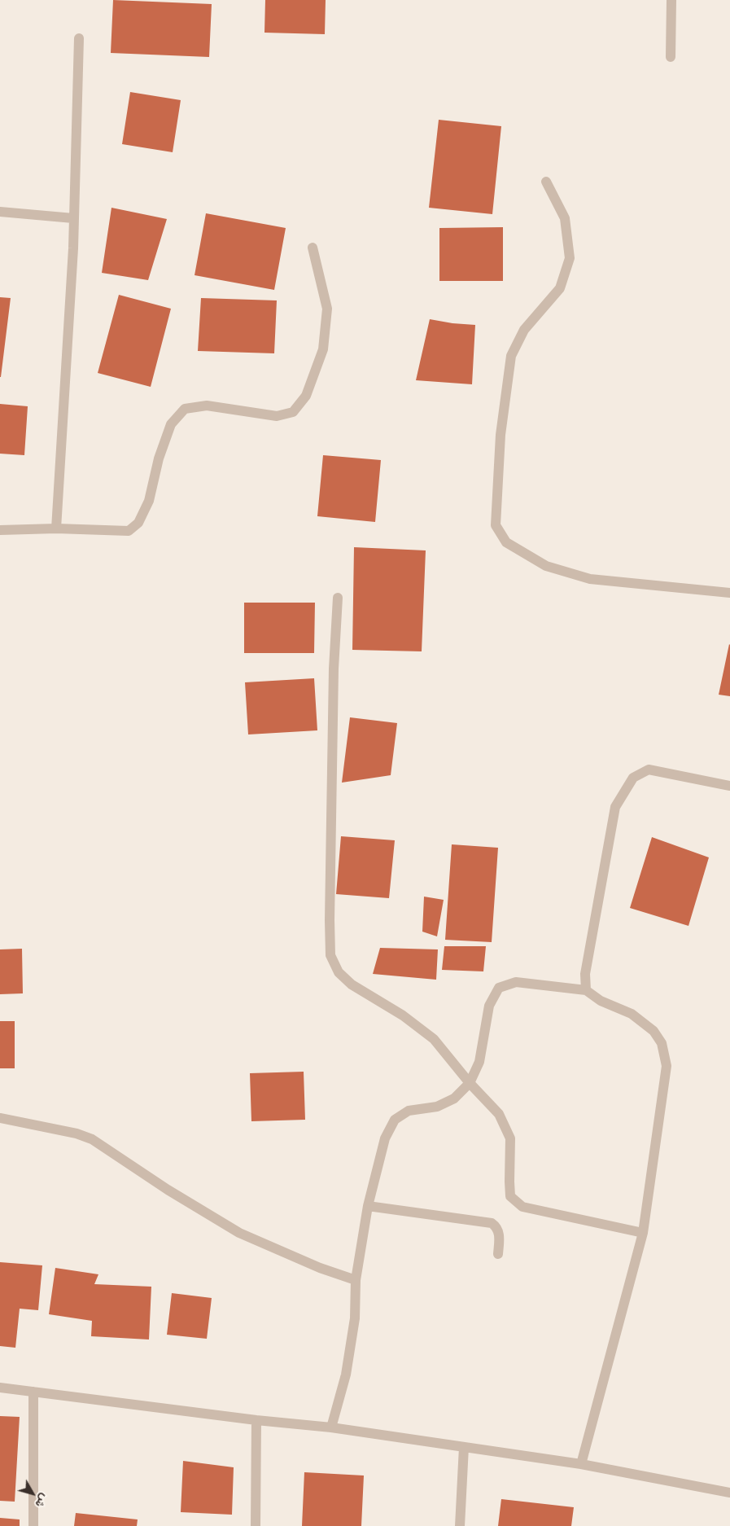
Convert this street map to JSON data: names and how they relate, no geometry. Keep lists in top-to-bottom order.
{
  "north": "bottom right"
}
